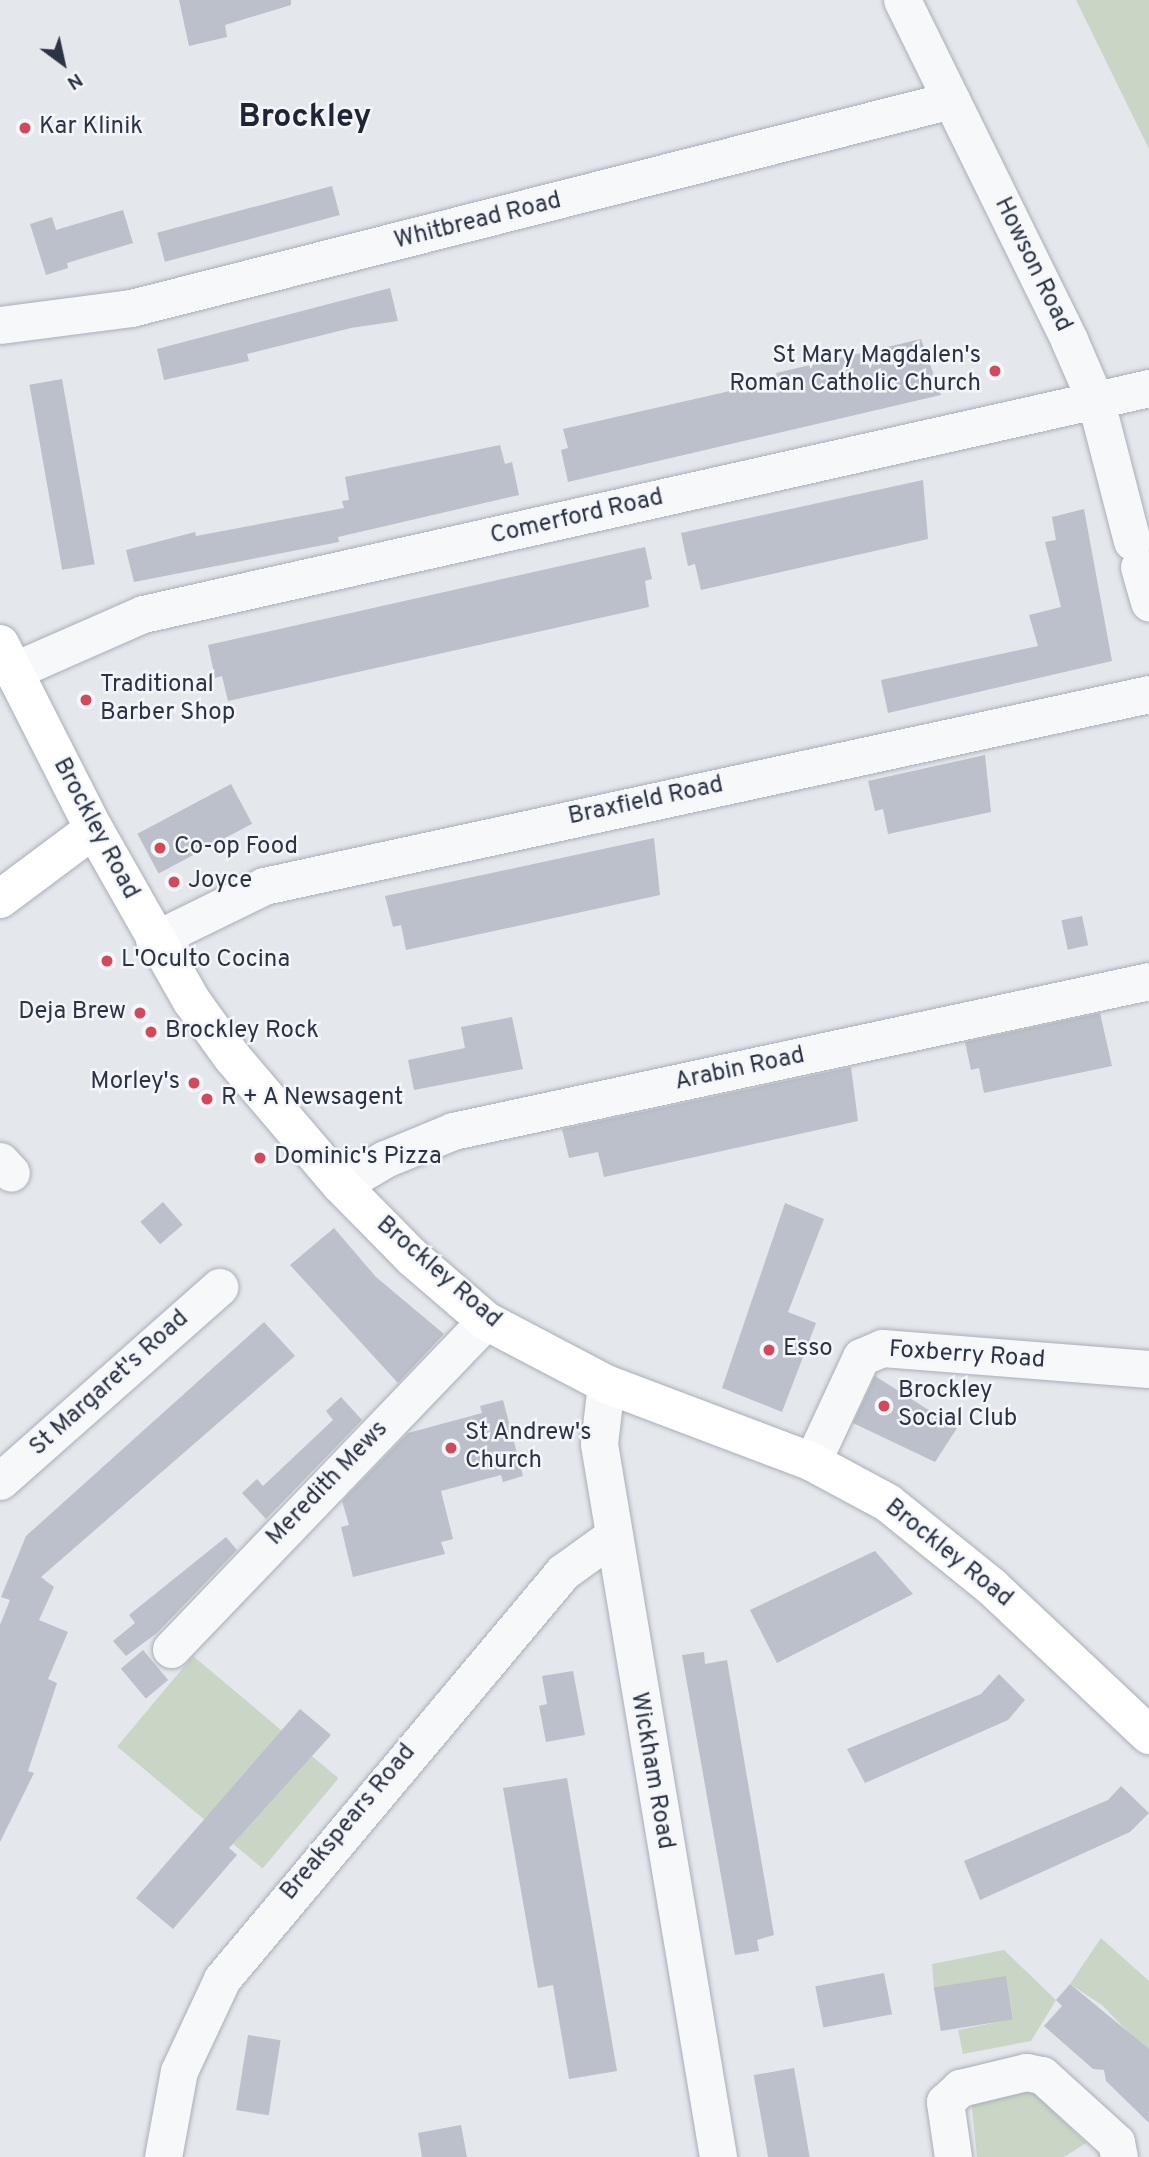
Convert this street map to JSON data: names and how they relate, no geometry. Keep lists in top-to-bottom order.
{
  "streets": {
    "main road": ["Brockley Road"],
    "street": [
      "Whitbread Road",
      "Howson Road",
      "Comerford Road",
      "Braxfield Road",
      "Arabin Road",
      "Foxberry Road",
      "St Margaret's Road",
      "Meredith Mews",
      "Wickham Road",
      "Breakspears Road"
    ]
  },
  "crossings": [
    ["Whitbread Road", "Howson Road"],
    ["Howson Road", "Comerford Road"],
    ["Comerford Road", "Brockley Road"],
    ["Braxfield Road", "Brockley Road"],
    ["Brockley Road", "Arabin Road"],
    ["Brockley Road", "Foxberry Road"],
    ["Brockley Road", "Meredith Mews"],
    ["Brockley Road", "Wickham Road"],
    ["Wickham Road", "Breakspears Road"]
  ],
  "districts": ["Brockley"],
  "places": [
    "Kar Klinik",
    "St Mary Magdalen's Roman Catholic Church",
    "Traditional Barber Shop",
    "Co-op Food",
    "Joyce",
    "L'Oculto Cocina",
    "Deja Brew",
    "Brockley Rock",
    "Morley's",
    "R + A Newsagent",
    "Dominic's Pizza",
    "Esso",
    "Brockley Social Club",
    "St Andrew's Church"
  ],
  "north": "bottom right"
}
